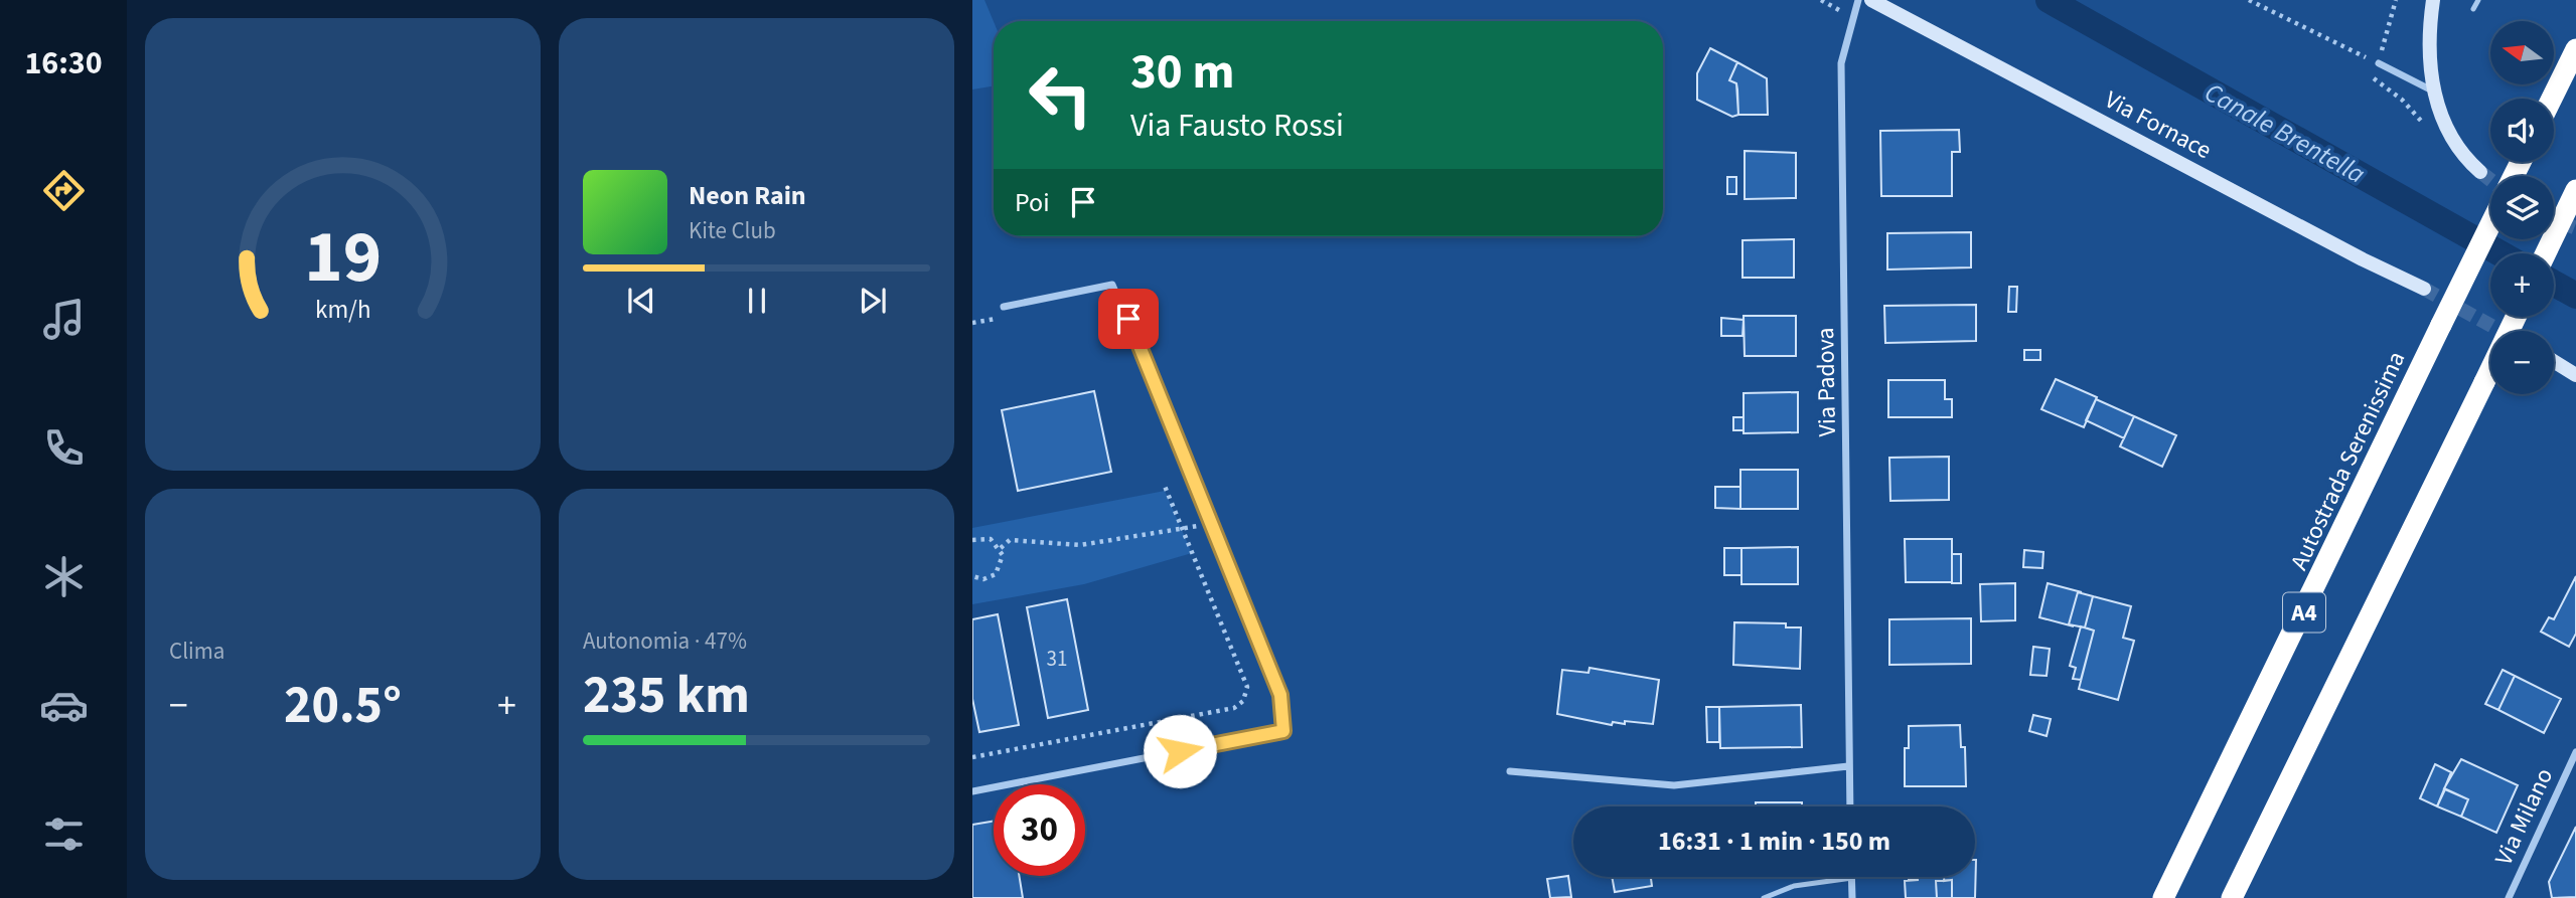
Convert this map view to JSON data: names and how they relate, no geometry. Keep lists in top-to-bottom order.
{
  "streets": {
    "highway": ["Autostrada Serenissima", "A4"],
    "street": ["Via Fornace", "Via Padova", "Via Milano"]
  },
  "water": ["Canale Brentella"],
  "house_numbers": ["31"],
  "north": "left",
  "page": {
    "tabs": "16:30",
    "map_buttons": ["+", "−"],
    "turn": ["30 m", "Via Fausto Rossi"],
    "then": "Poi",
    "song": ["Neon Rain", "Kite Club"],
    "tile": [
      "Clima",
      ["Autonomia · 47%", "235 km"]
    ],
    "heat": ["−", "20.5°", "+"],
    "limit": "30",
    "trip": "16:31 · 1 min · 150 m",
    "gauge": ["19", "km/h"]
  }
}
